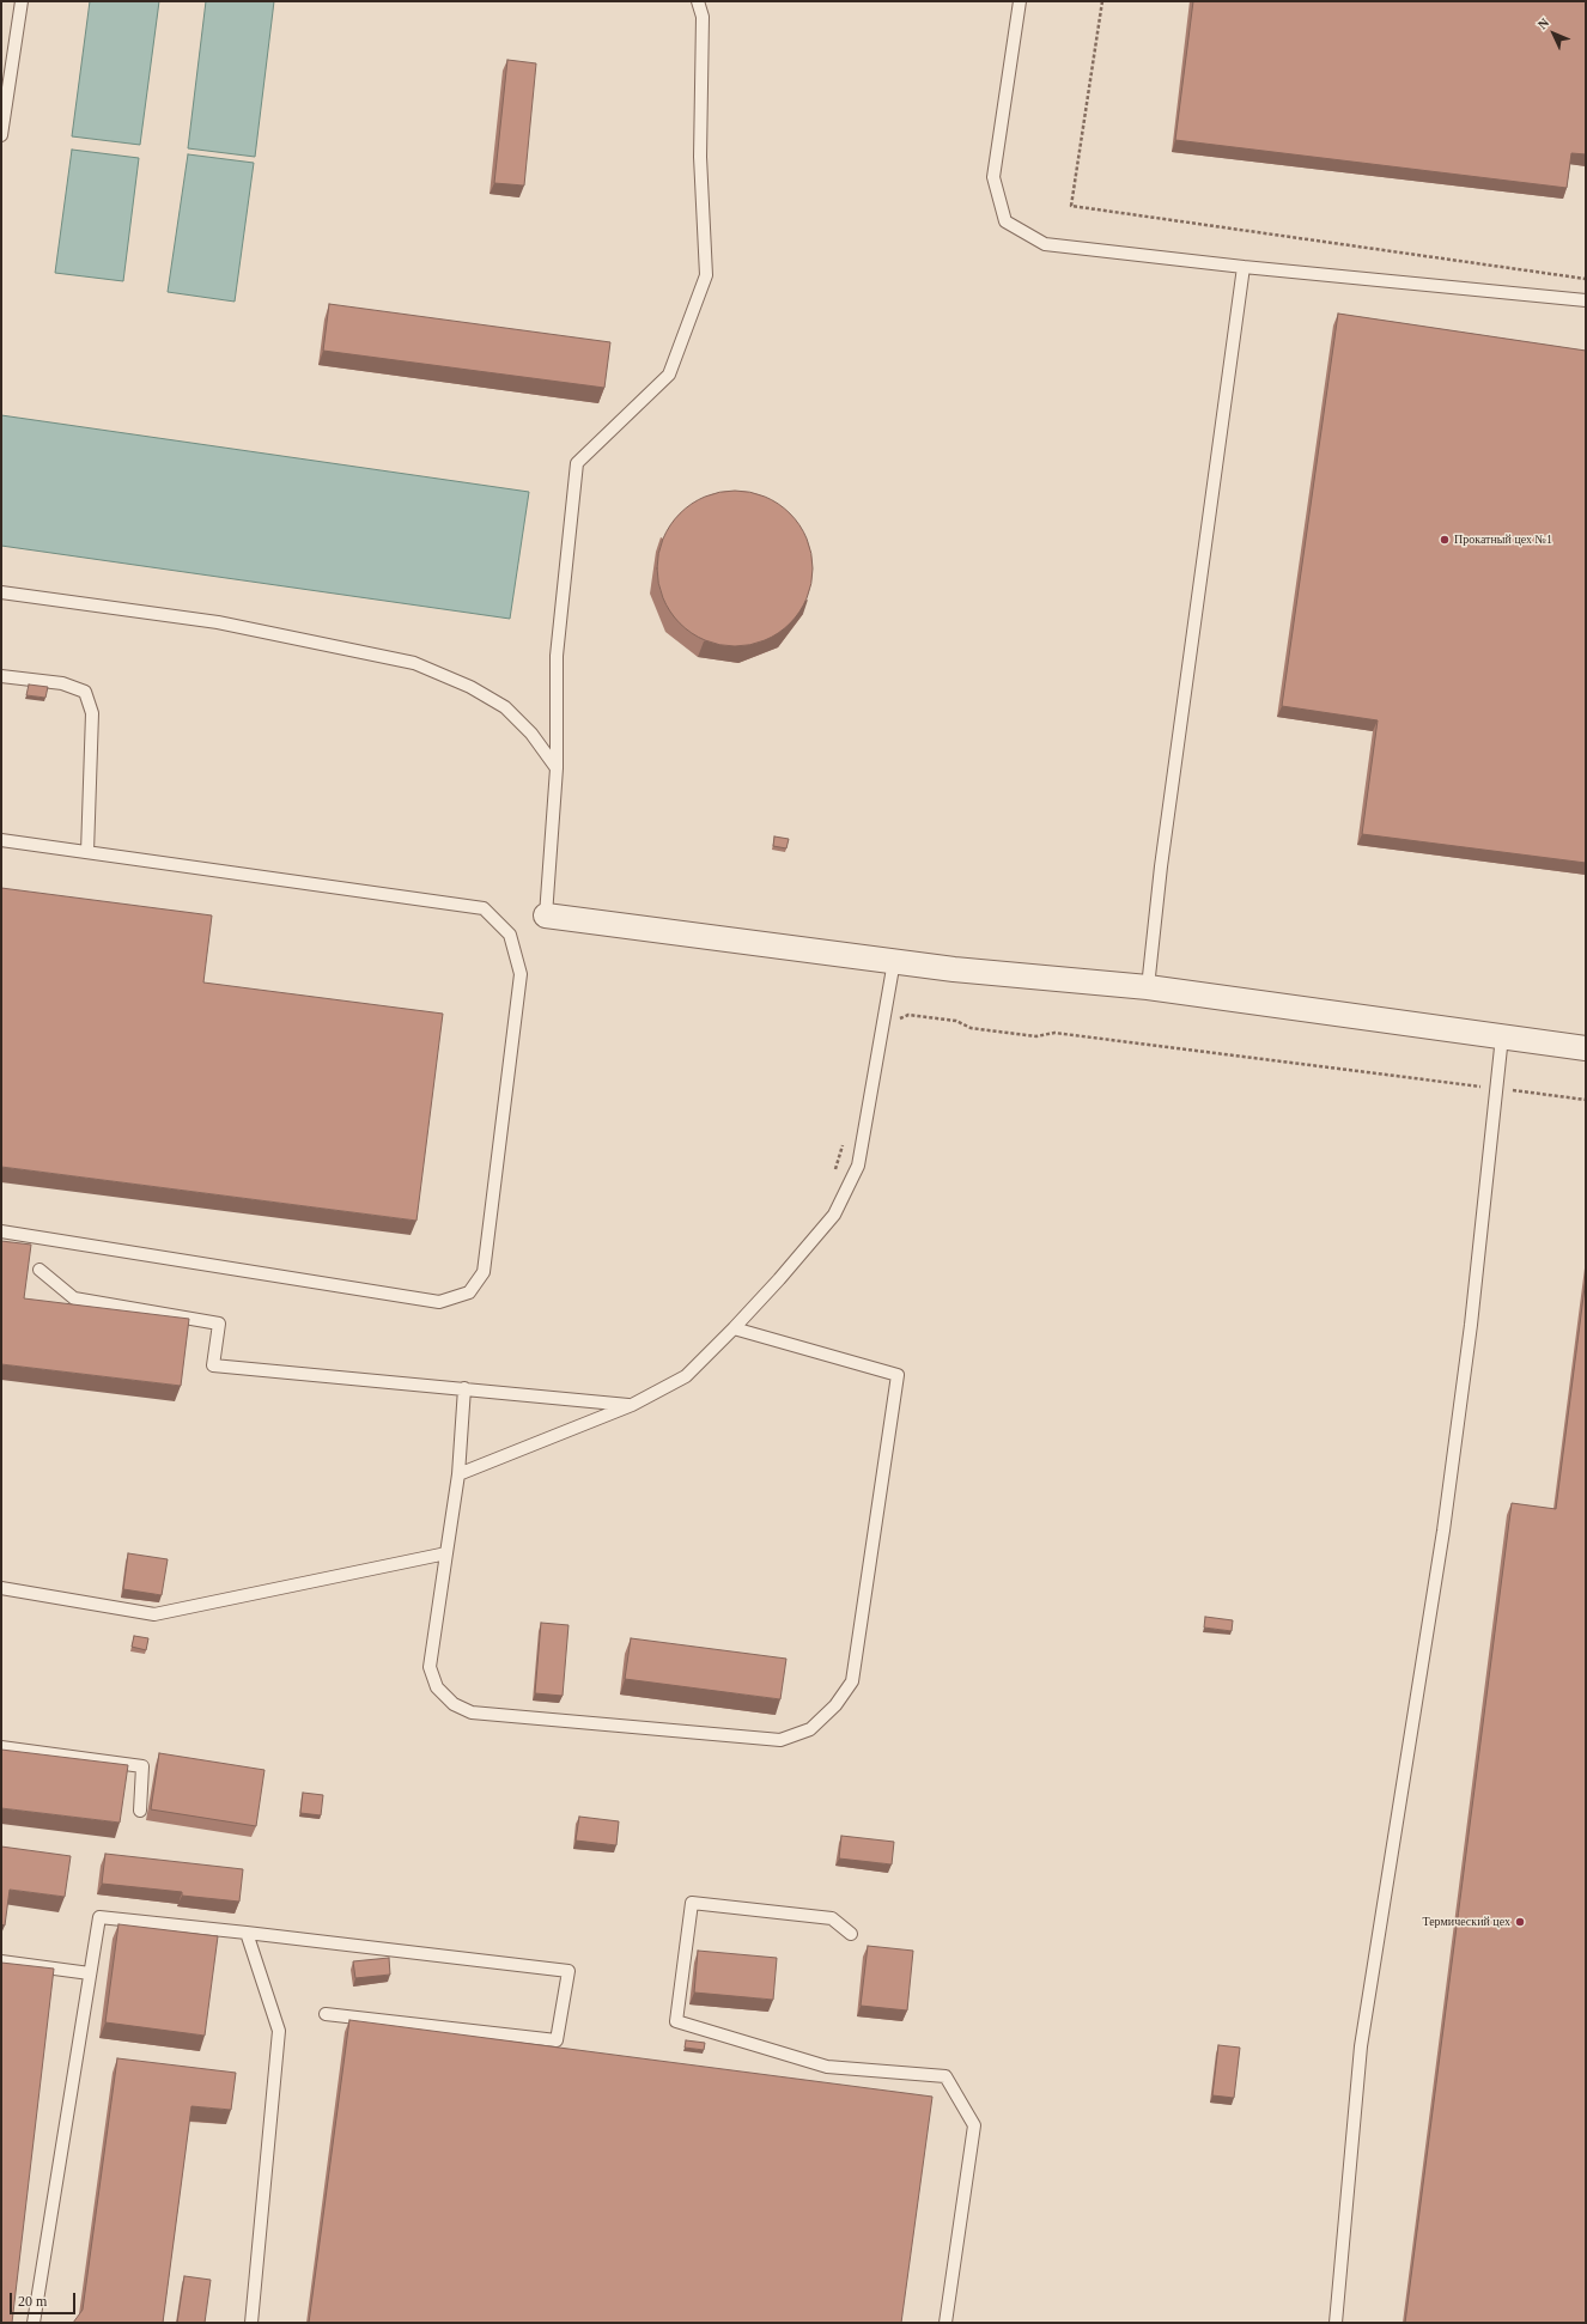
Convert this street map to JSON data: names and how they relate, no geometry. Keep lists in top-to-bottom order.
{
  "places": ["Прокатный цех №1", "Термический цех"],
  "scale_bar": "20 m",
  "north": "top left"
}
